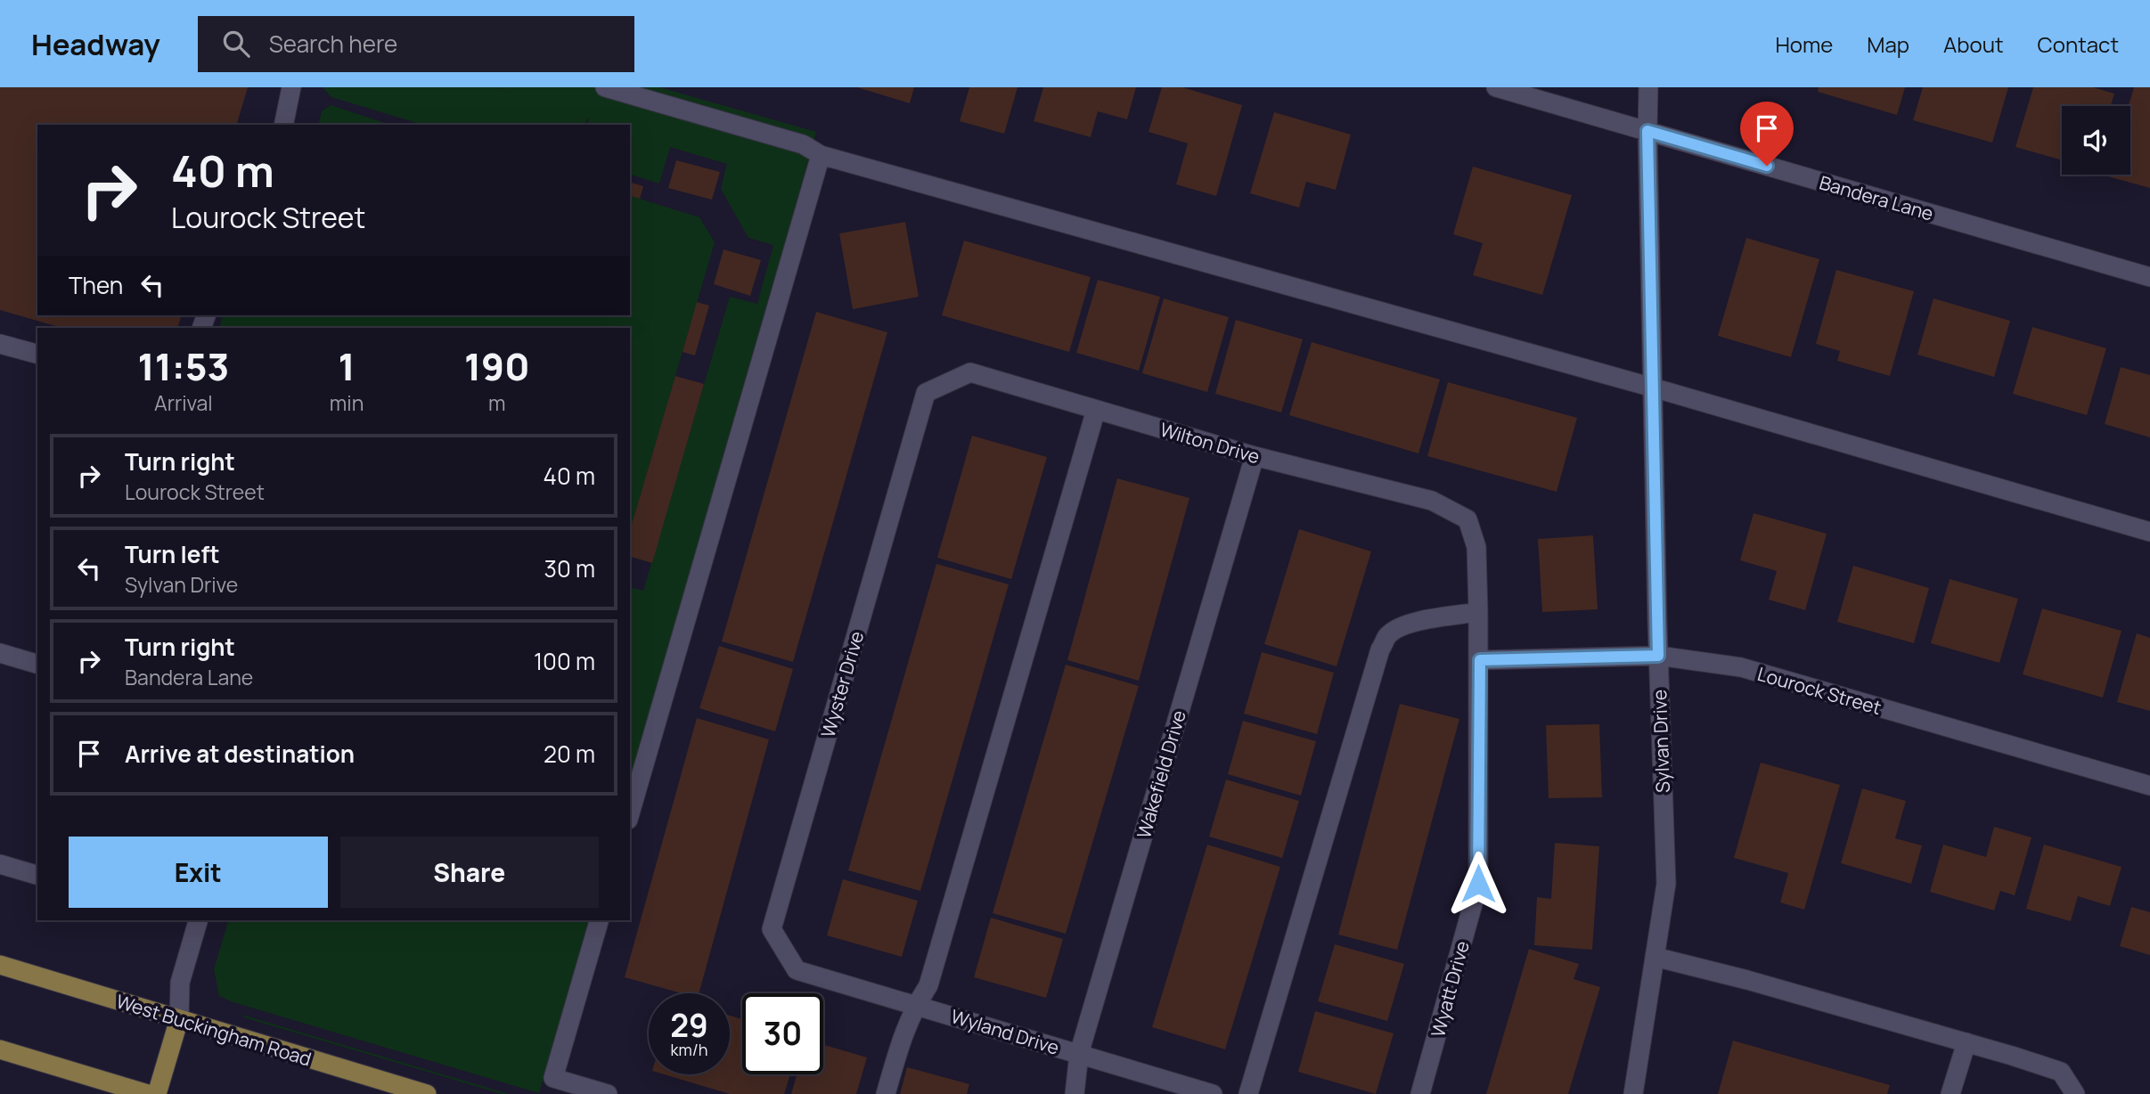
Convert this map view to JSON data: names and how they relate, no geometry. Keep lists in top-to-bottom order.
{
  "streets": {
    "main road": ["West Buckingham Road"],
    "street": [
      "Bandera Lane",
      "Wilton Drive",
      "Wyster Drive",
      "Lourock Street",
      "Sylvan Drive",
      "Wakefield Drive",
      "Wyatt Drive",
      "Wyland Drive"
    ]
  },
  "crossings": [
    ["Bandera Lane", "Sylvan Drive"],
    ["Wilton Drive", "Wyster Drive"],
    ["Wilton Drive", "Wakefield Drive"],
    ["Wilton Drive", "Wyatt Drive"],
    ["Wyster Drive", "Wyland Drive"],
    ["Lourock Street", "Sylvan Drive"],
    ["Lourock Street", "Wyatt Drive"],
    ["Wakefield Drive", "Wyland Drive"]
  ],
  "page": {
    "header": "Headway",
    "search": "Search here",
    "nav": [
      "Home",
      "Map",
      "About",
      "Contact"
    ],
    "turn": ["40 m", "Lourock Street"],
    "then": "Then",
    "eta": [
      "11:53",
      "Arrival",
      "1",
      "min",
      "190",
      "m"
    ],
    "list": [
      {
        "name": "Turn right",
        "note": "Lourock Street",
        "value": "40 m"
      },
      {
        "name": "Turn left",
        "note": "Sylvan Drive",
        "value": "30 m"
      },
      {
        "name": "Turn right",
        "note": "Bandera Lane",
        "value": "100 m"
      },
      {
        "name": "Arrive at destination",
        "value": "20 m"
      }
    ],
    "buttons": ["Exit", "Share"],
    "speed": "29 km/h",
    "limit": "30"
  }
}
